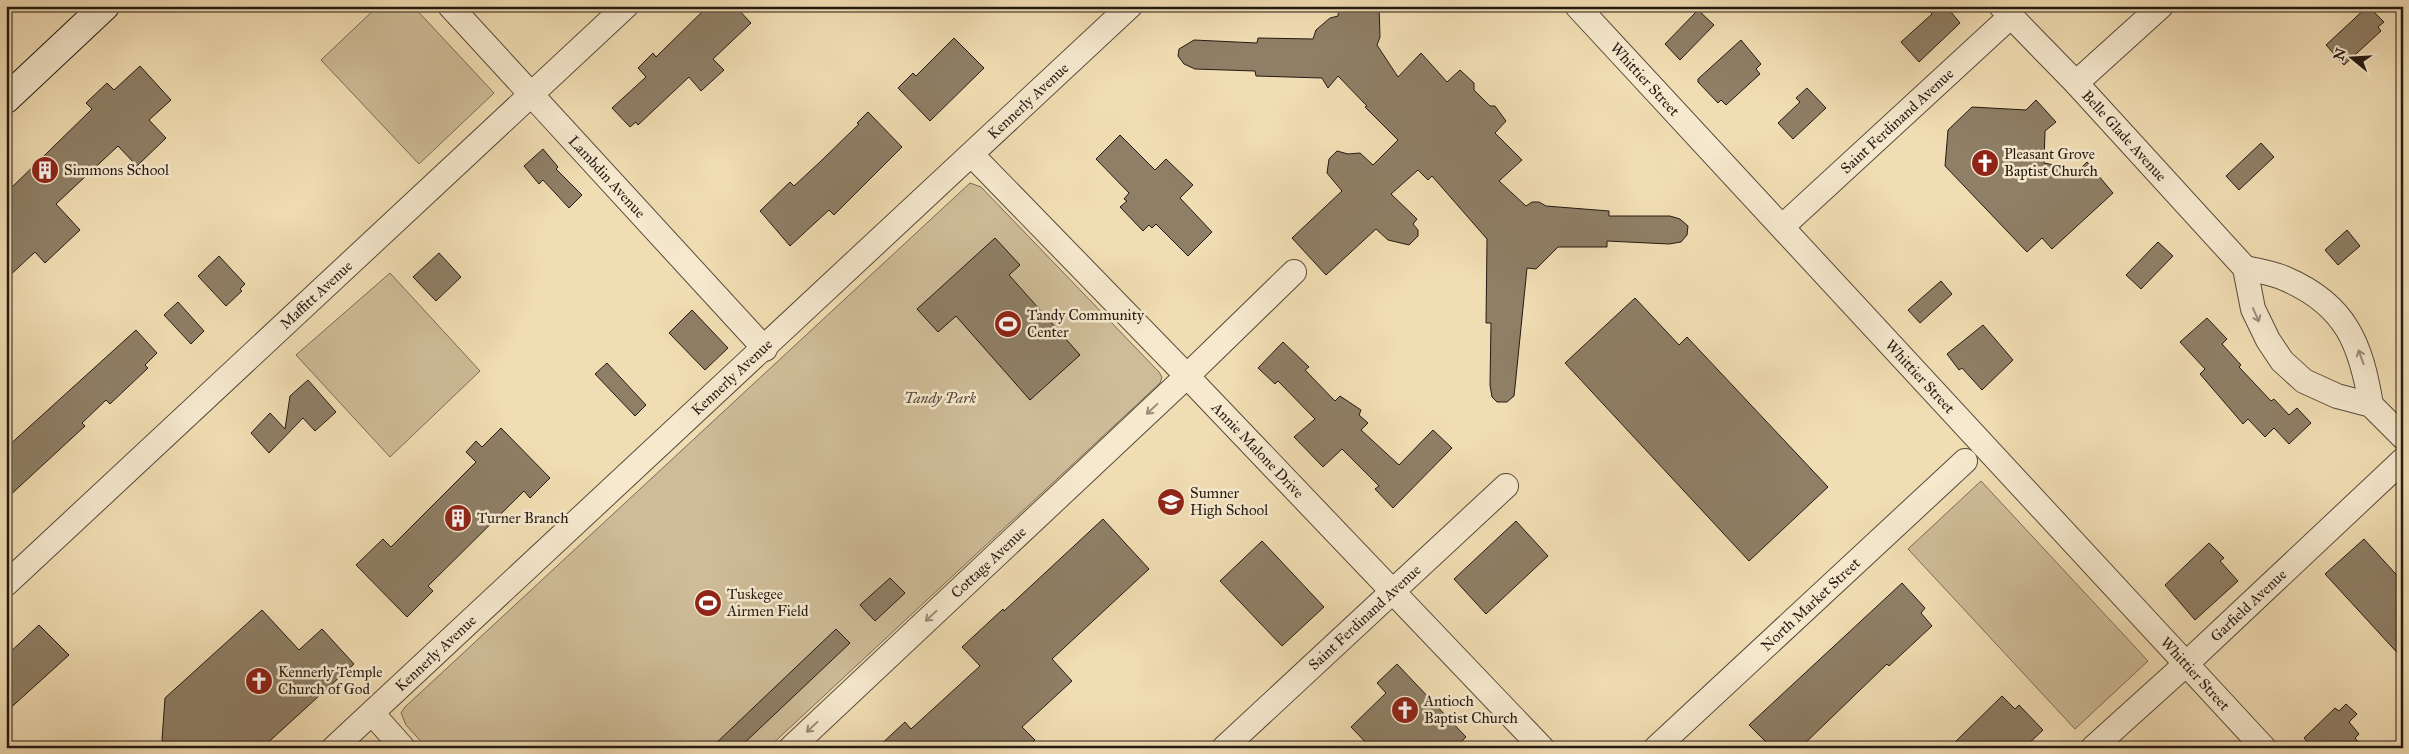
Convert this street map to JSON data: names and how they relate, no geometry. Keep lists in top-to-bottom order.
{
  "streets": {
    "street": [
      "Whittier Street",
      "Kennerly Avenue",
      "Saint Ferdinand Avenue",
      "Belle Glade Avenue",
      "Lambdin Avenue",
      "Maffitt Avenue",
      "Annie Malone Drive",
      "Cottage Avenue",
      "North Market Street",
      "Garfield Avenue"
    ]
  },
  "crossings": [
    ["Whittier Street", "Saint Ferdinand Avenue"],
    ["Whittier Street", "Garfield Avenue"],
    ["Kennerly Avenue", "Lambdin Avenue"],
    ["Kennerly Avenue", "Annie Malone Drive"],
    ["Saint Ferdinand Avenue", "Belle Glade Avenue"],
    ["Saint Ferdinand Avenue", "Annie Malone Drive"],
    ["Lambdin Avenue", "Maffitt Avenue"],
    ["Annie Malone Drive", "Cottage Avenue"]
  ],
  "one_way": ["Cottage Avenue"],
  "parks": ["Tandy Park"],
  "places": {
    "church": ["Pleasant Grove Baptist Church", "Kennerly Temple Church of God", "Antioch Baptist Church"],
    "building": ["Simmons School", "Turner Branch"],
    "sports": ["Tandy Community Center", "Tuskegee Airmen Field"],
    "school or university": ["Sumner High School"]
  },
  "north": "left"
}
